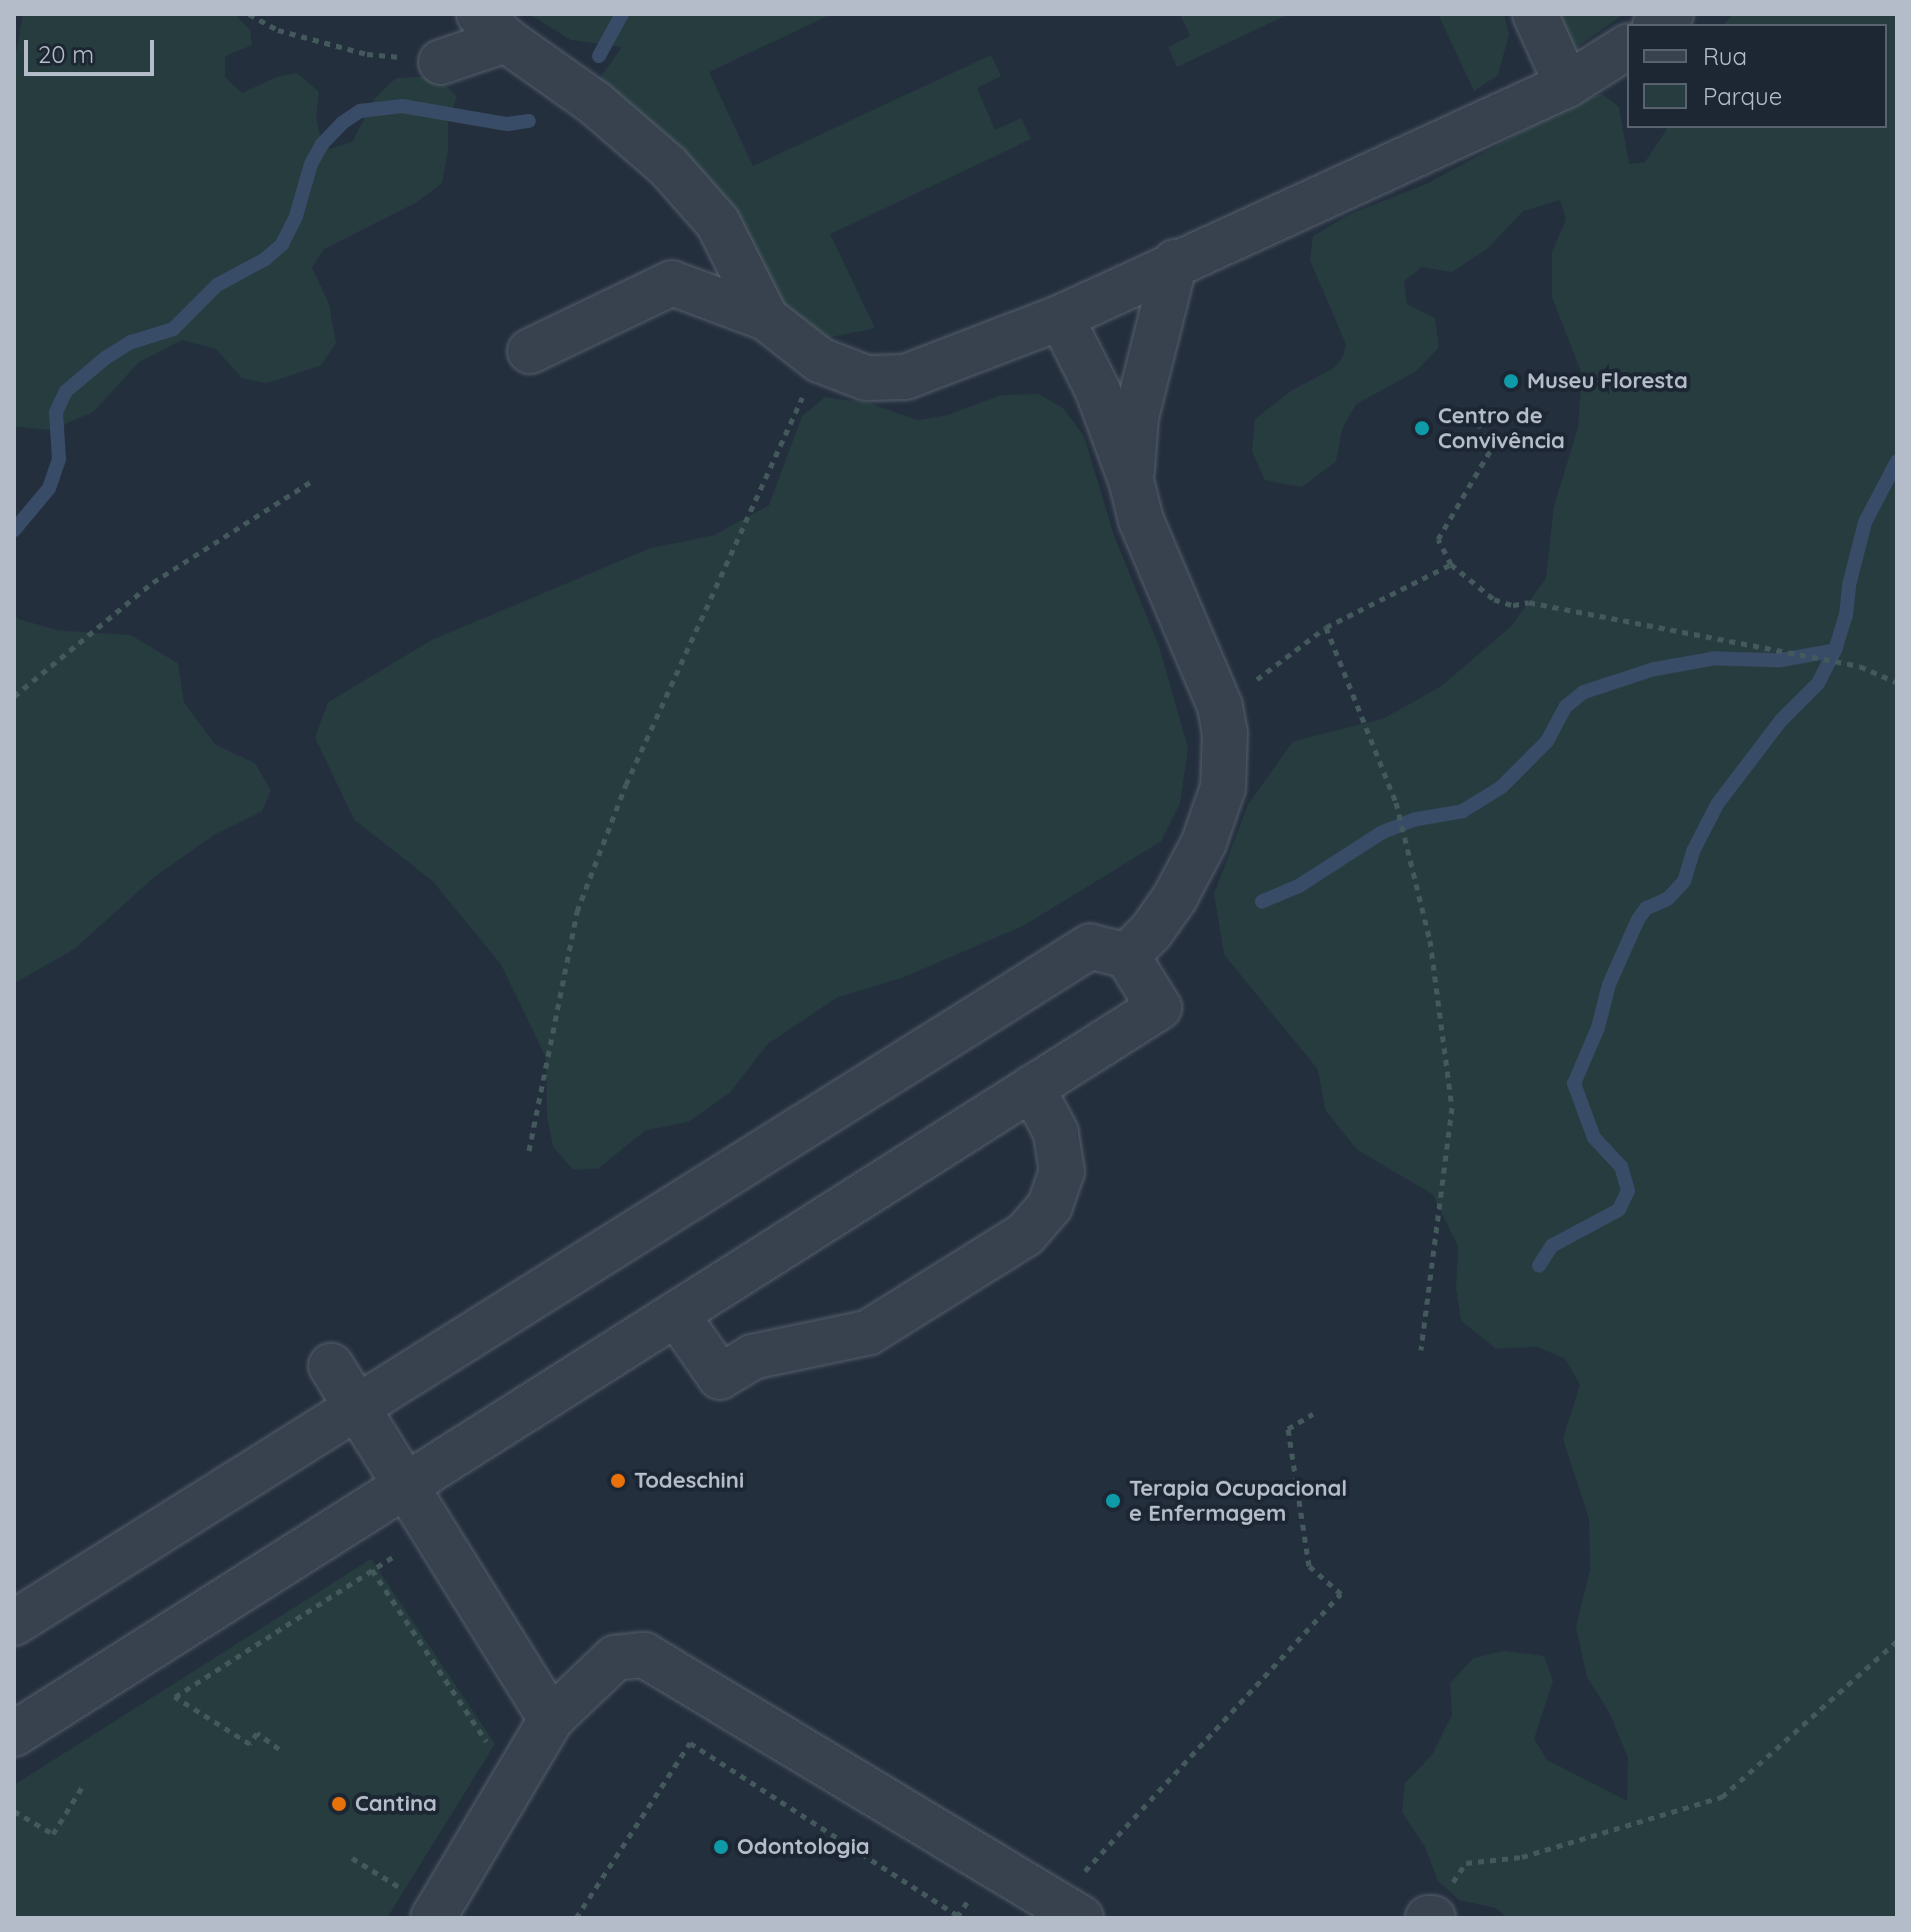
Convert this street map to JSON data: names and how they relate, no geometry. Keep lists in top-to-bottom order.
{
  "places": [
    "Museu Floresta",
    "Centro de Convivência",
    "Todeschini",
    "Terapia Ocupacional e Enfermagem",
    "Cantina",
    "Odontologia"
  ],
  "legend": ["Rua", "Parque"],
  "scale_bar": "20 m"
}
